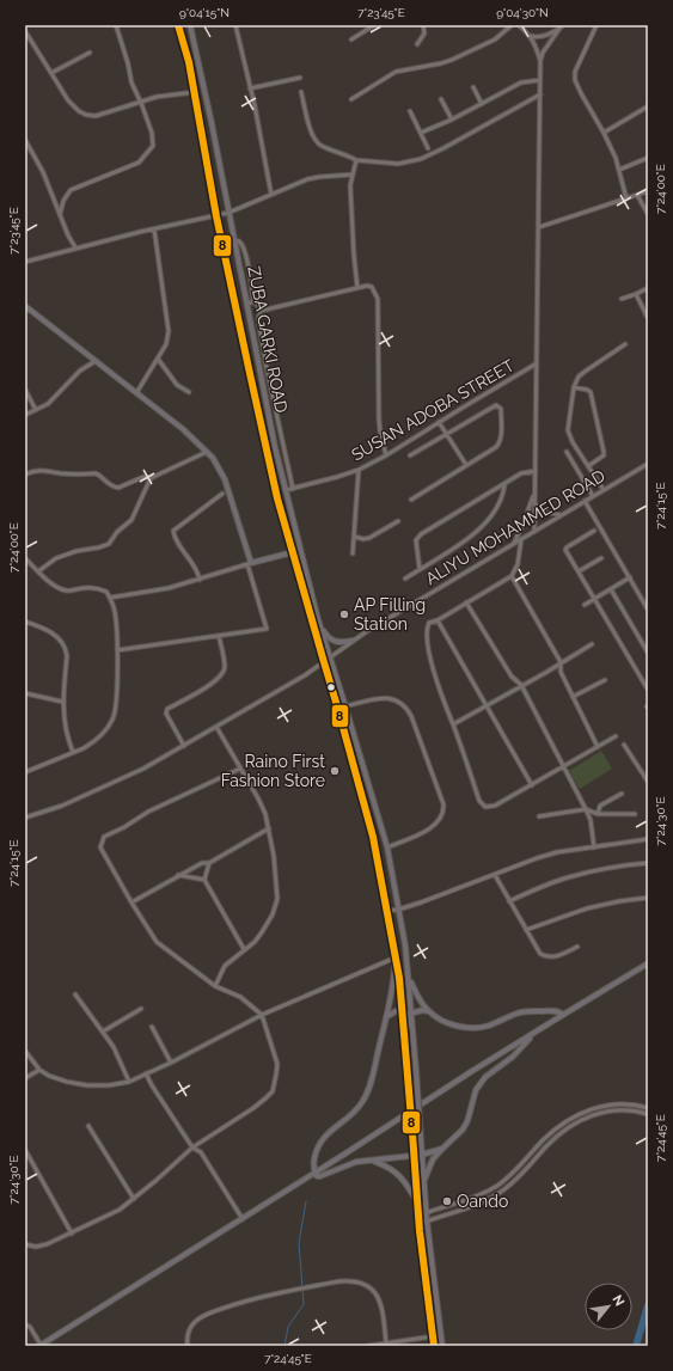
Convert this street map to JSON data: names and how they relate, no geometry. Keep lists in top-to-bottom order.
{
  "streets": {
    "main road": ["ZUBA GARKI ROAD"],
    "street": ["SUSAN ADOBA STREET", "ALIYU MOHAMMED ROAD"]
  },
  "crossings": [
    ["ZUBA GARKI ROAD", "SUSAN ADOBA STREET"],
    ["ZUBA GARKI ROAD", "ALIYU MOHAMMED ROAD"]
  ],
  "places": ["AP Filling Station", "Raino First Fashion Store", "Oando"],
  "lines": ["transit line 8"],
  "north": "top right",
  "coordinates": [
    "9°04'15\"N",
    "7°23'45\"E",
    "9°04'30\"N",
    "7°24'00\"E",
    "7°24'15\"E",
    "7°24'30\"E",
    "7°24'45\"E"
  ]
}
